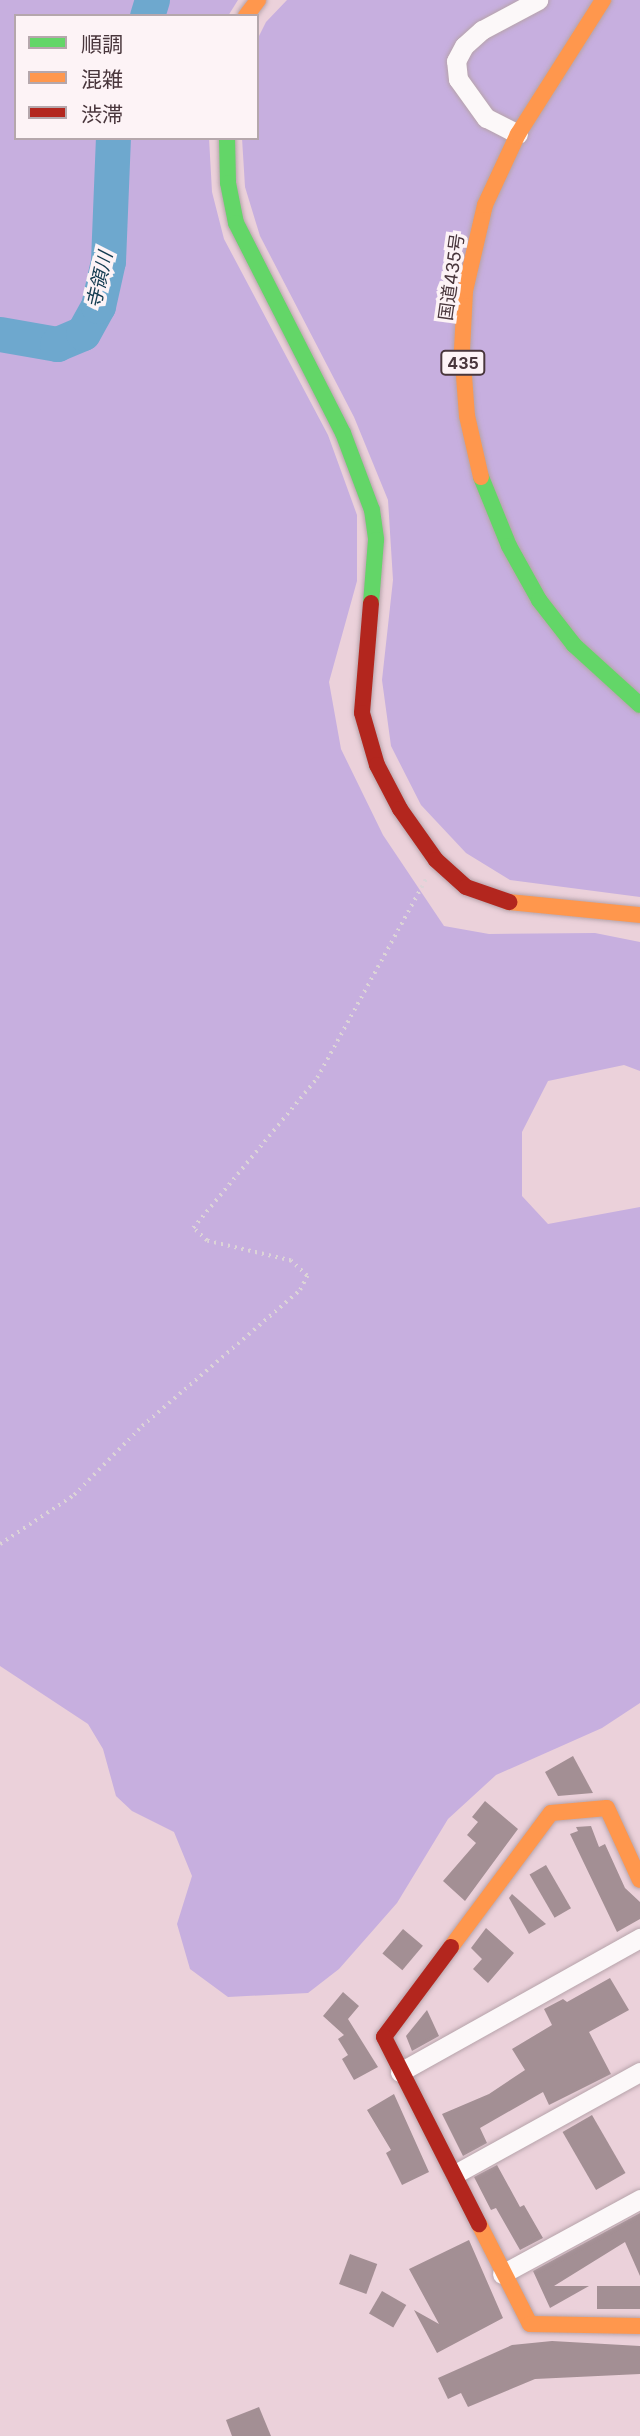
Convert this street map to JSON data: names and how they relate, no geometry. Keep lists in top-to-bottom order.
{
  "streets": {
    "main road": ["国道435号", "435"]
  },
  "water": ["寺領川"],
  "legend": ["順調", "混雑", "渋滞"]
}
